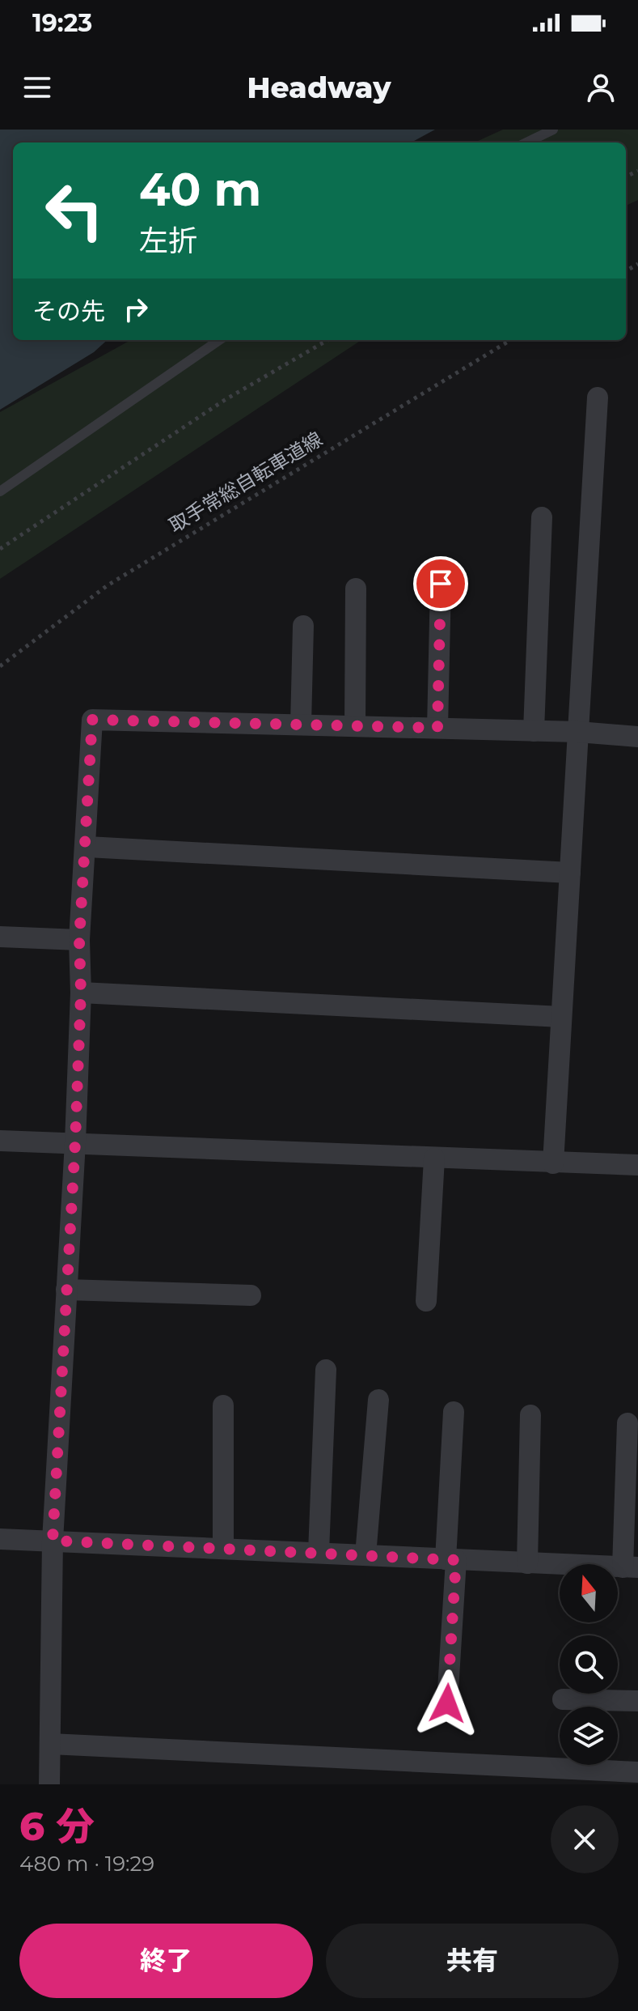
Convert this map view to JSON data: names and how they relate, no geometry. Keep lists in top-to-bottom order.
{
  "streets": {
    "path": ["取手常総自転車道線"]
  },
  "north": "top",
  "page": {
    "status": "19:23",
    "header": "Headway",
    "turn": ["40 m", "左折"],
    "then": "その先",
    "heading": ["6 分", "480 m · 19:29"],
    "buttons": ["終了", "共有"]
  }
}
